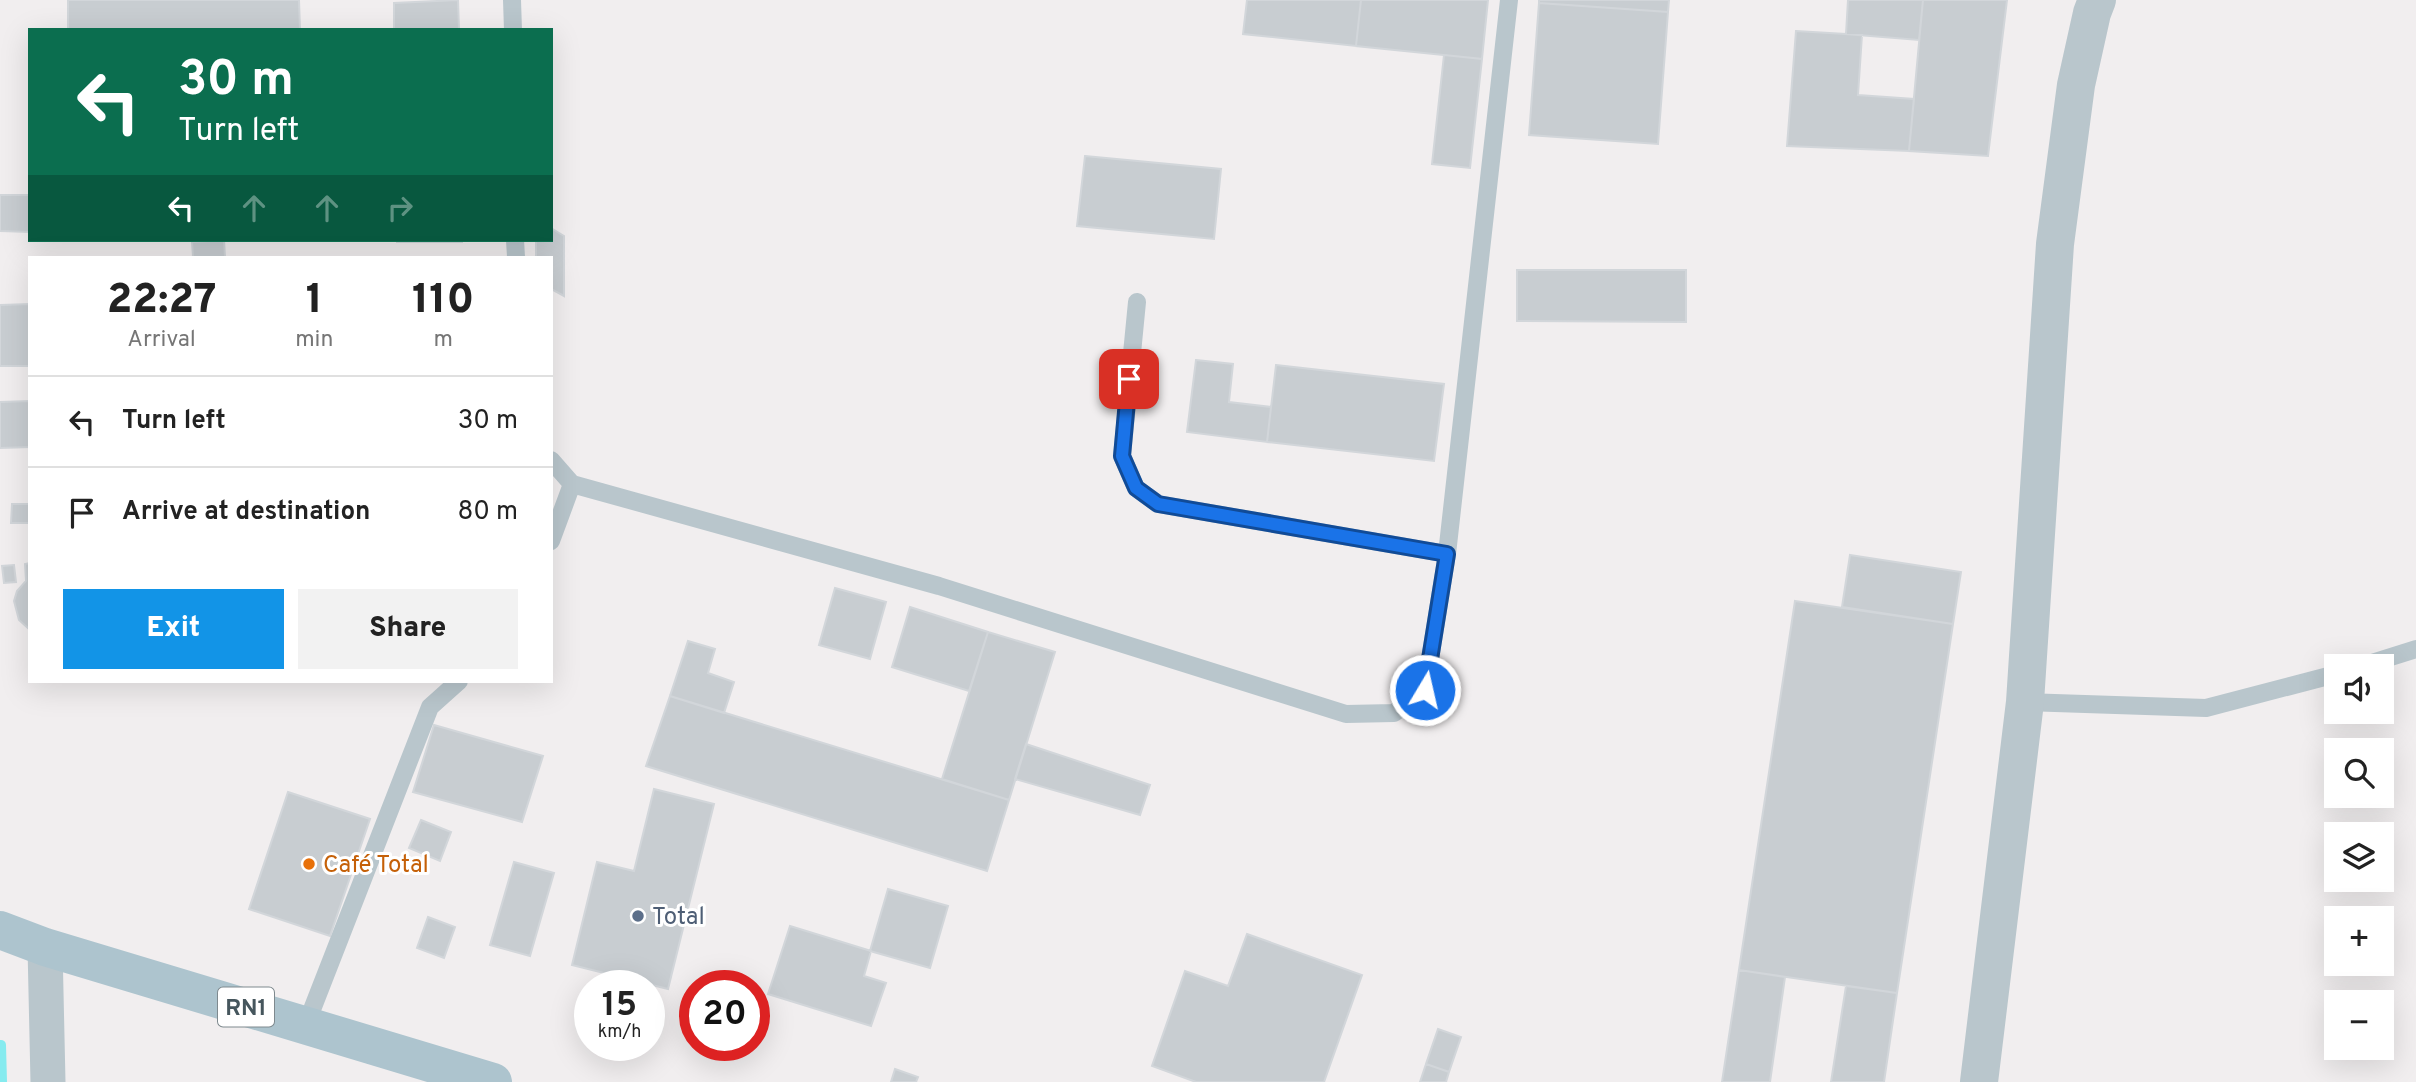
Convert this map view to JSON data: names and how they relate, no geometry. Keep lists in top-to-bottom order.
{
  "streets": {
    "main road": ["RN1"]
  },
  "places": ["Café Total", "Total"],
  "page": {
    "turn": ["30 m", "Turn left"],
    "eta": [
      "22:27",
      "Arrival",
      "1",
      "min",
      "110",
      "m"
    ],
    "list": [
      {
        "name": "Turn left",
        "value": "30 m"
      },
      {
        "name": "Arrive at destination",
        "value": "80 m"
      }
    ],
    "buttons": ["Exit", "Share"],
    "map_buttons": ["+", "−"],
    "speed": "15 km/h",
    "limit": "20"
  }
}
